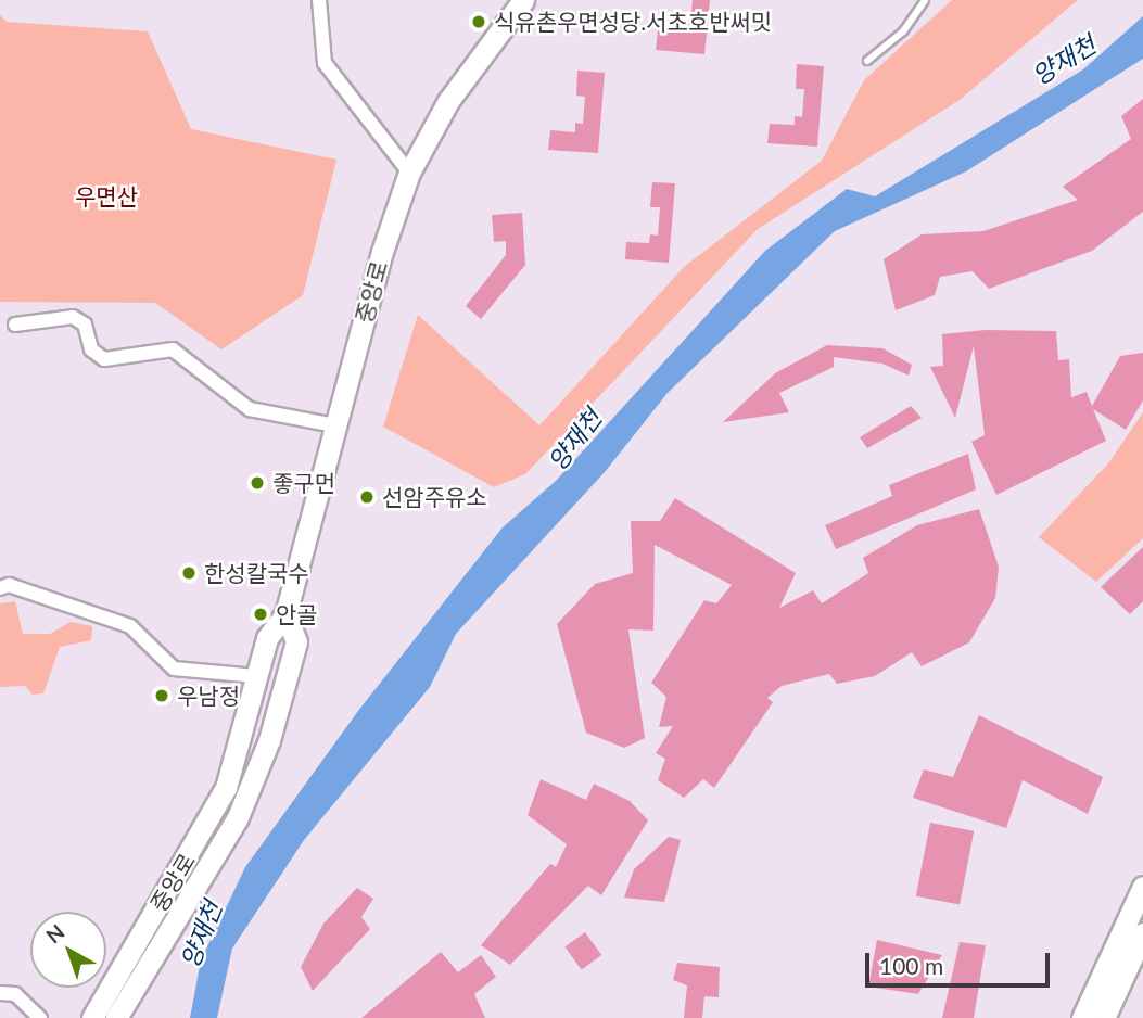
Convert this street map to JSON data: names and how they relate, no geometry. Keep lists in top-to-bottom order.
{
  "streets": {
    "main road": ["중앙로"]
  },
  "water": ["양재천"],
  "parks": ["우면산"],
  "places": [
    "식유촌우면성당.서초호반써밋",
    "좋구먼",
    "선암주유소",
    "한성칼국수",
    "안골",
    "우남정"
  ],
  "scale_bar": "100 m",
  "north": "top left"
}
